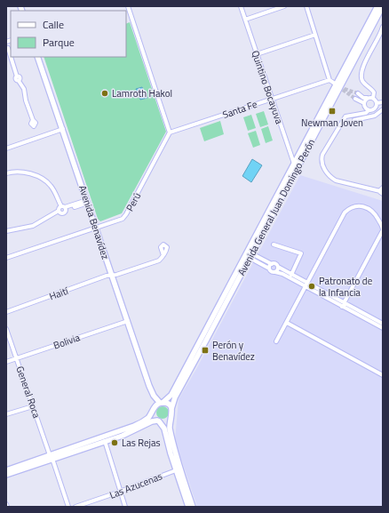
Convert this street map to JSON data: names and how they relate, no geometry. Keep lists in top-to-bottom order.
{
  "streets": {
    "main road": ["Avenida General Juan Domingo Perón", "Avenida Benavídez"],
    "street": [
      "Quintino Bocayuva",
      "Santa Fe",
      "Perú",
      "Haití",
      "Bolivia",
      "General Roca",
      "Las Azucenas"
    ]
  },
  "crossings": [
    ["Quintino Bocayuva", "Santa Fe"],
    ["Quintino Bocayuva", "Avenida General Juan Domingo Perón"],
    ["Santa Fe", "Perú"],
    ["Perú", "Avenida Benavídez"],
    ["Avenida General Juan Domingo Perón", "Avenida Benavídez"],
    ["Avenida Benavídez", "Haití"],
    ["Avenida Benavídez", "Bolivia"],
    ["Bolivia", "General Roca"]
  ],
  "places": {
    "other": ["Lamroth Hakol", "Patronato de la Infancia", "Las Rejas"],
    "transit": ["Newman Joven", "Perón y Benavídez"]
  },
  "legend": ["Calle", "Parque"]
}
